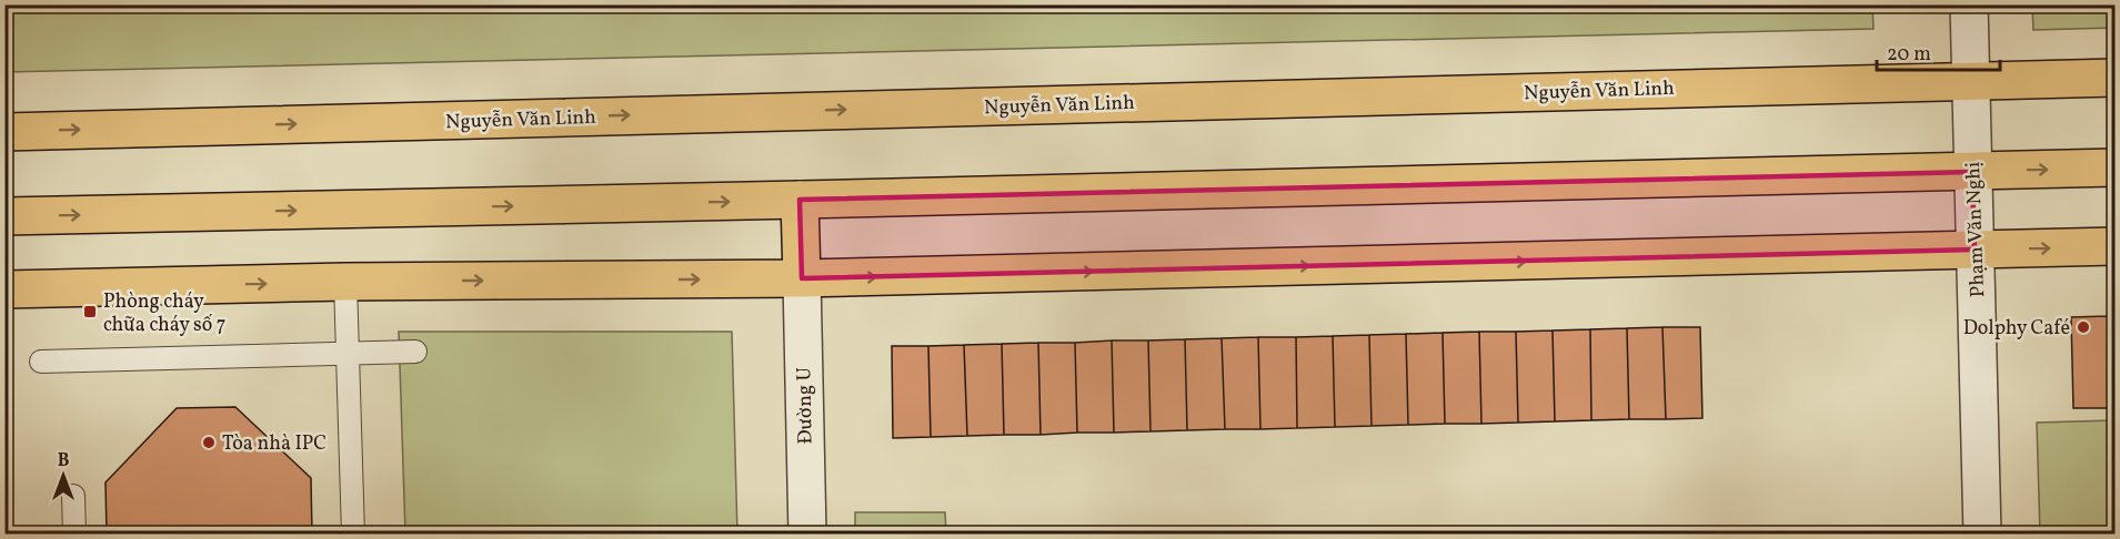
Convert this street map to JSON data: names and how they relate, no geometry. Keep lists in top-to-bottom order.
{
  "streets": {
    "main road": ["Nguyễn Văn Linh"],
    "street": ["Phạm Văn Nghị", "Đường U"]
  },
  "crossings": [
    ["Nguyễn Văn Linh", "Phạm Văn Nghị"]
  ],
  "places": {
    "transit": ["Phòng cháy chữa cháy số 7"],
    "other": ["Dolphy Café", "Tòa nhà IPC"]
  },
  "scale_bar": "20 m",
  "north": "top"
}
